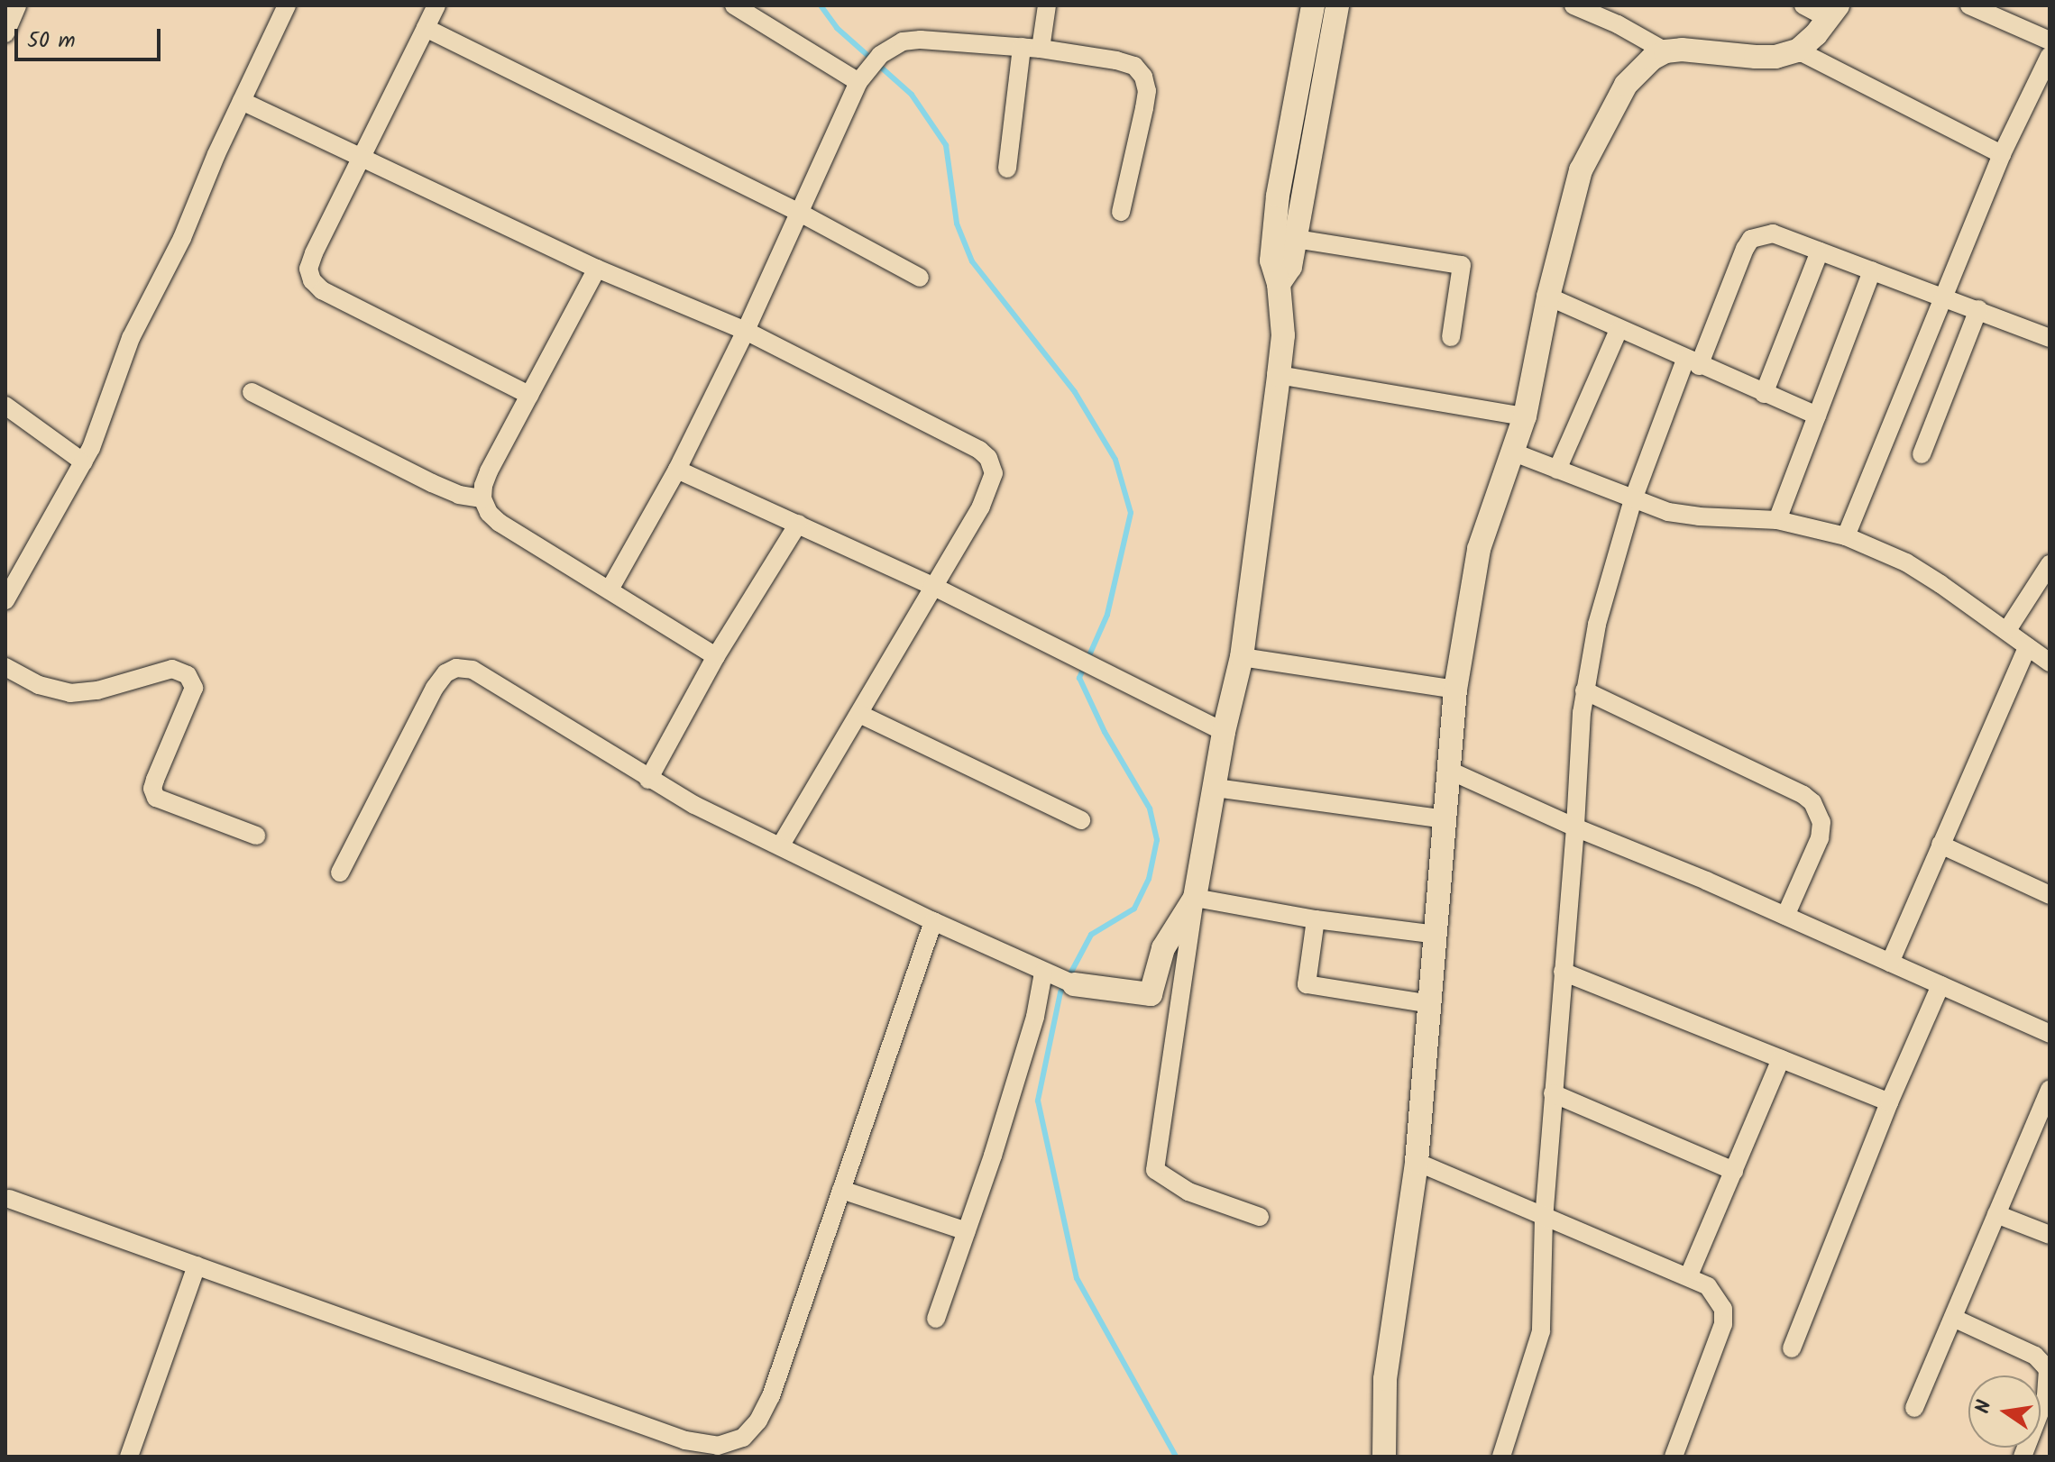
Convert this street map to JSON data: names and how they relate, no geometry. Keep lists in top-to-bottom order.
{
  "scale_bar": "50 m",
  "north": "left"
}
